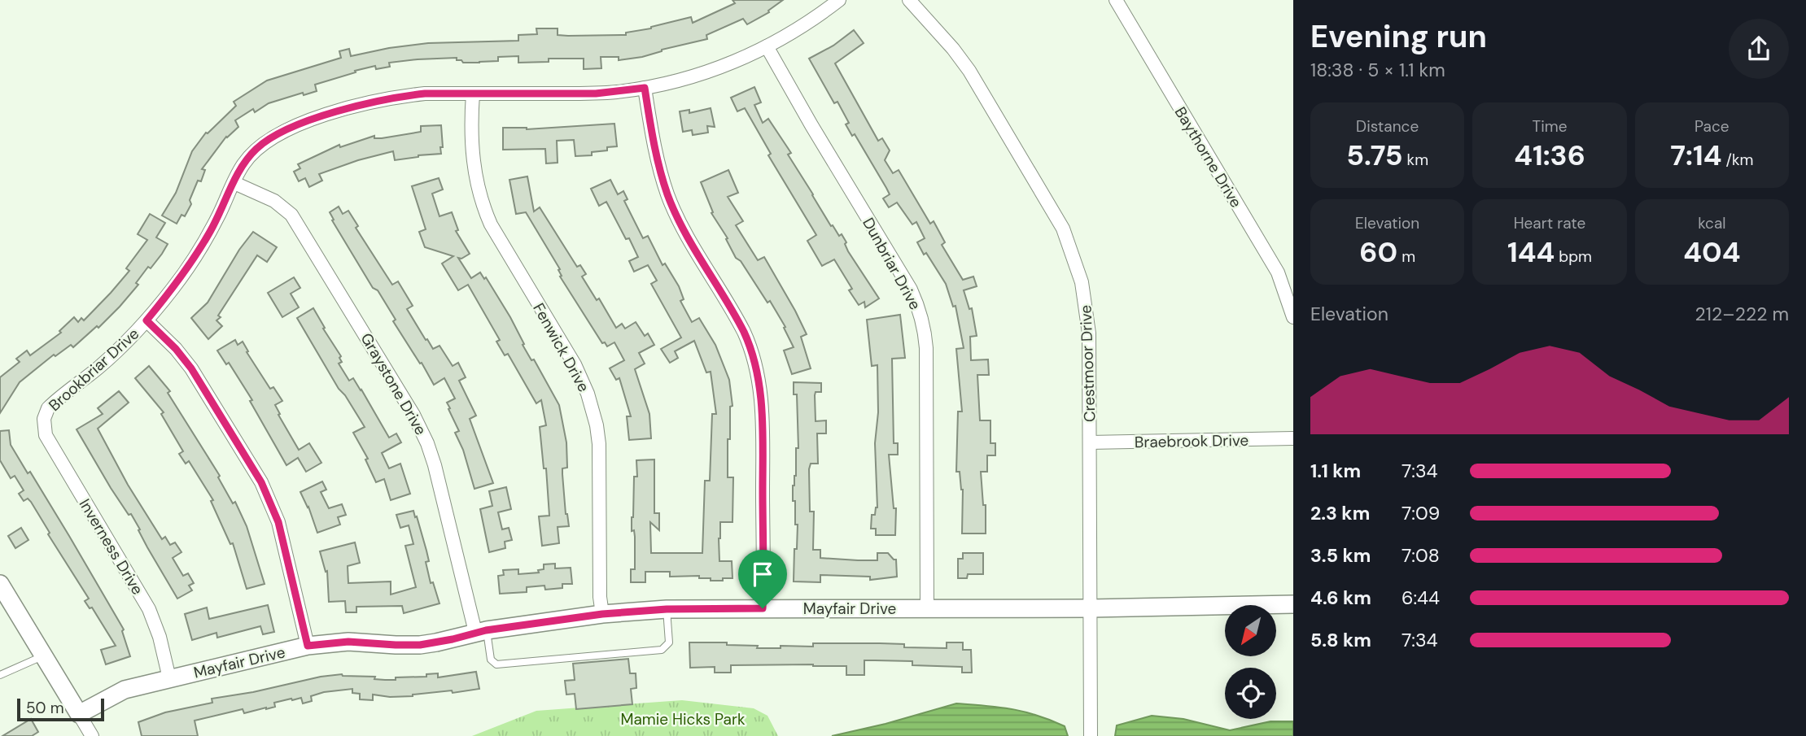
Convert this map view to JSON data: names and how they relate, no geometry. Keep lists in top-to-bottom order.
{
  "streets": {
    "street": [
      "Baythorne Drive",
      "Dunbriar Drive",
      "Fenwick Drive",
      "Crestmoor Drive",
      "Brookbriar Drive",
      "Graystone Drive",
      "Braebrook Drive",
      "Inverness Drive",
      "Mayfair Drive"
    ]
  },
  "crossings": [
    ["Dunbriar Drive", "Brookbriar Drive"],
    ["Dunbriar Drive", "Mayfair Drive"],
    ["Fenwick Drive", "Brookbriar Drive"],
    ["Fenwick Drive", "Mayfair Drive"],
    ["Crestmoor Drive", "Braebrook Drive"],
    ["Crestmoor Drive", "Mayfair Drive"],
    ["Brookbriar Drive", "Graystone Drive"],
    ["Brookbriar Drive", "Inverness Drive"],
    ["Graystone Drive", "Mayfair Drive"],
    ["Inverness Drive", "Mayfair Drive"]
  ],
  "parks": ["Mamie Hicks Park"],
  "scale_bar": "50 m",
  "north": "bottom left",
  "page": {
    "heading": ["Evening run", "18:38 · 5 × 1.1 km"],
    "stats": [
      ["Distance", "5.75 km"],
      ["Time", "41:36"],
      ["Pace", "7:14 /km"],
      ["Elevation", "60 m"],
      ["Heart rate", "144 bpm"],
      ["kcal", "404"]
    ],
    "chart": ["Elevation", "212–222 m"],
    "list": [
      {
        "name": "1.1 km",
        "note": "7:34"
      },
      {
        "name": "2.3 km",
        "note": "7:09"
      },
      {
        "name": "3.5 km",
        "note": "7:08"
      },
      {
        "name": "4.6 km",
        "note": "6:44"
      },
      {
        "name": "5.8 km",
        "note": "7:34"
      }
    ],
    "scale": "50 m"
  }
}
